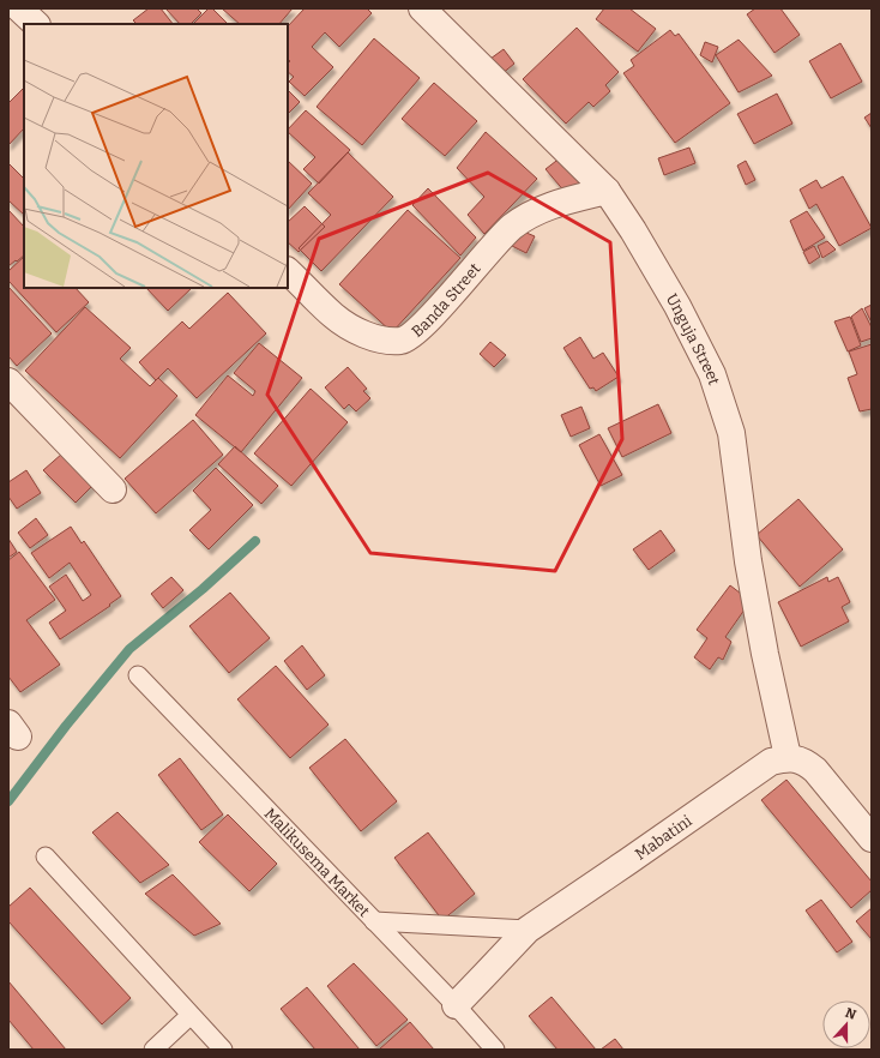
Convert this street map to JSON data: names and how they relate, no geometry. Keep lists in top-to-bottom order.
{
  "streets": {
    "street": ["Banda Street", "Unguja Street", "Mabatini"],
    "lane": ["Malikusema Market"]
  },
  "crossings": [
    ["Banda Street", "Unguja Street"],
    ["Unguja Street", "Mabatini"],
    ["Mabatini", "Malikusema Market"]
  ],
  "north": "top"
}
